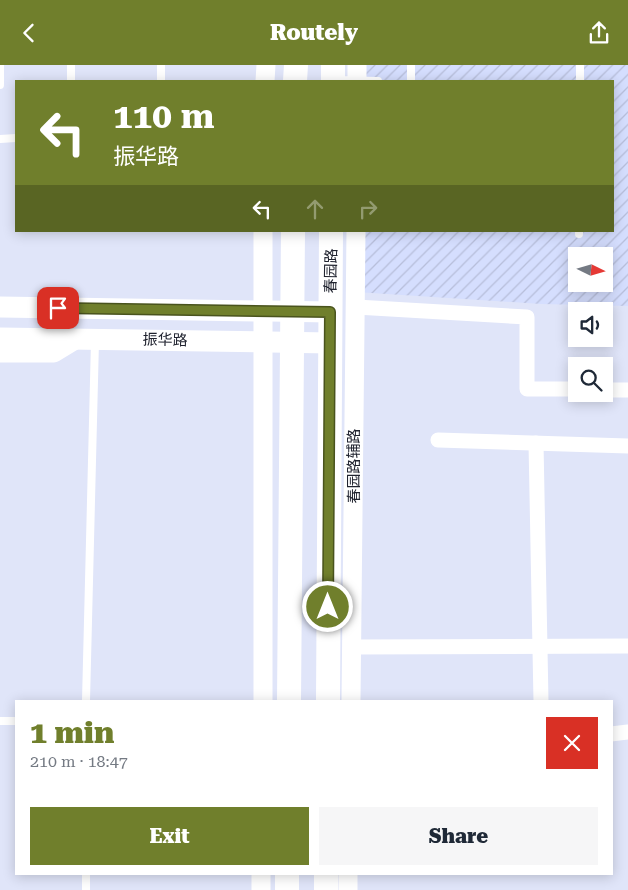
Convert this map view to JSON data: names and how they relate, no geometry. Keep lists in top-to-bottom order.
{
  "streets": {
    "main road": ["春园路", "振华路"],
    "street": ["春园路辅路"]
  },
  "crossings": [
    ["春园路", "振华路"]
  ],
  "north": "right",
  "page": {
    "header": "Routely",
    "turn": ["110 m", "振华路"],
    "heading": ["1 min", "210 m · 18:47"],
    "buttons": ["Exit", "Share"]
  }
}
